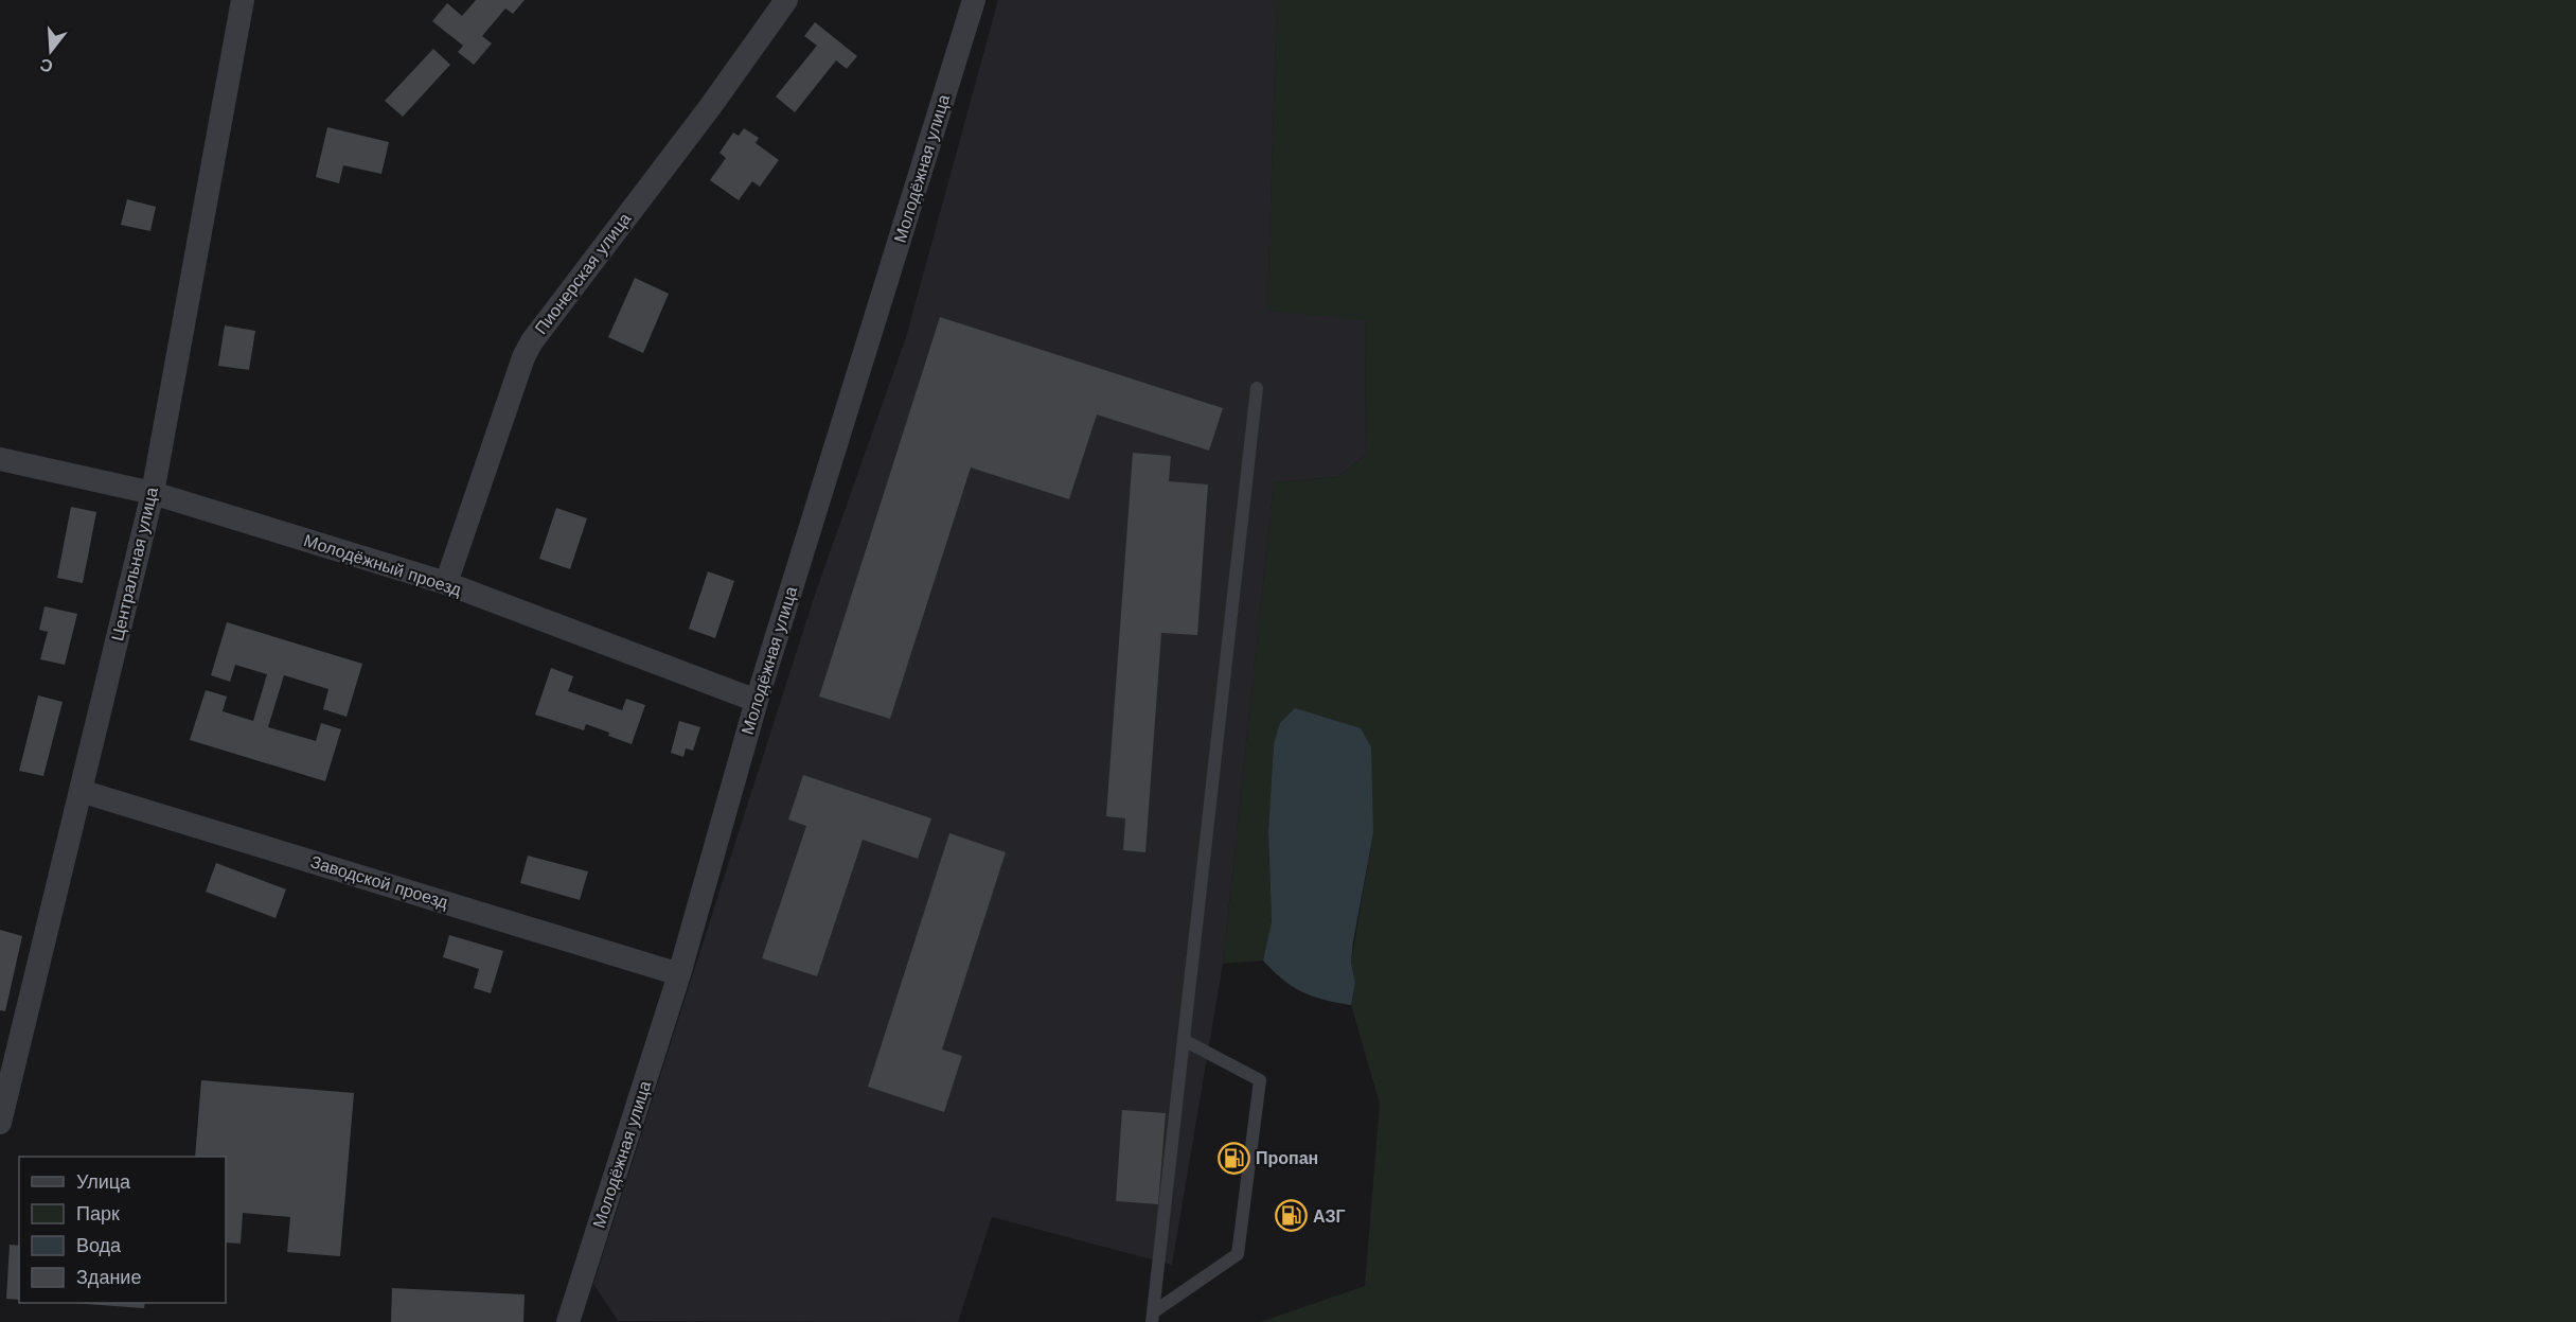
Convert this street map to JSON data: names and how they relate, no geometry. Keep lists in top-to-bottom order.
{
  "streets": {
    "street": [
      "Молодёжная улица",
      "Пионерская улица",
      "Центральная улица",
      "Молодёжный проезд",
      "Заводской проезд"
    ]
  },
  "crossings": [
    ["Молодёжная улица", "Молодёжный проезд"],
    ["Молодёжная улица", "Заводской проезд"],
    ["Пионерская улица", "Молодёжный проезд"],
    ["Центральная улица", "Молодёжный проезд"],
    ["Центральная улица", "Заводской проезд"]
  ],
  "places": {
    "fuel station": ["Пропан", "АЗГ"]
  },
  "legend": [
    "Улица",
    "Парк",
    "Вода",
    "Здание"
  ],
  "north": "bottom"
}
